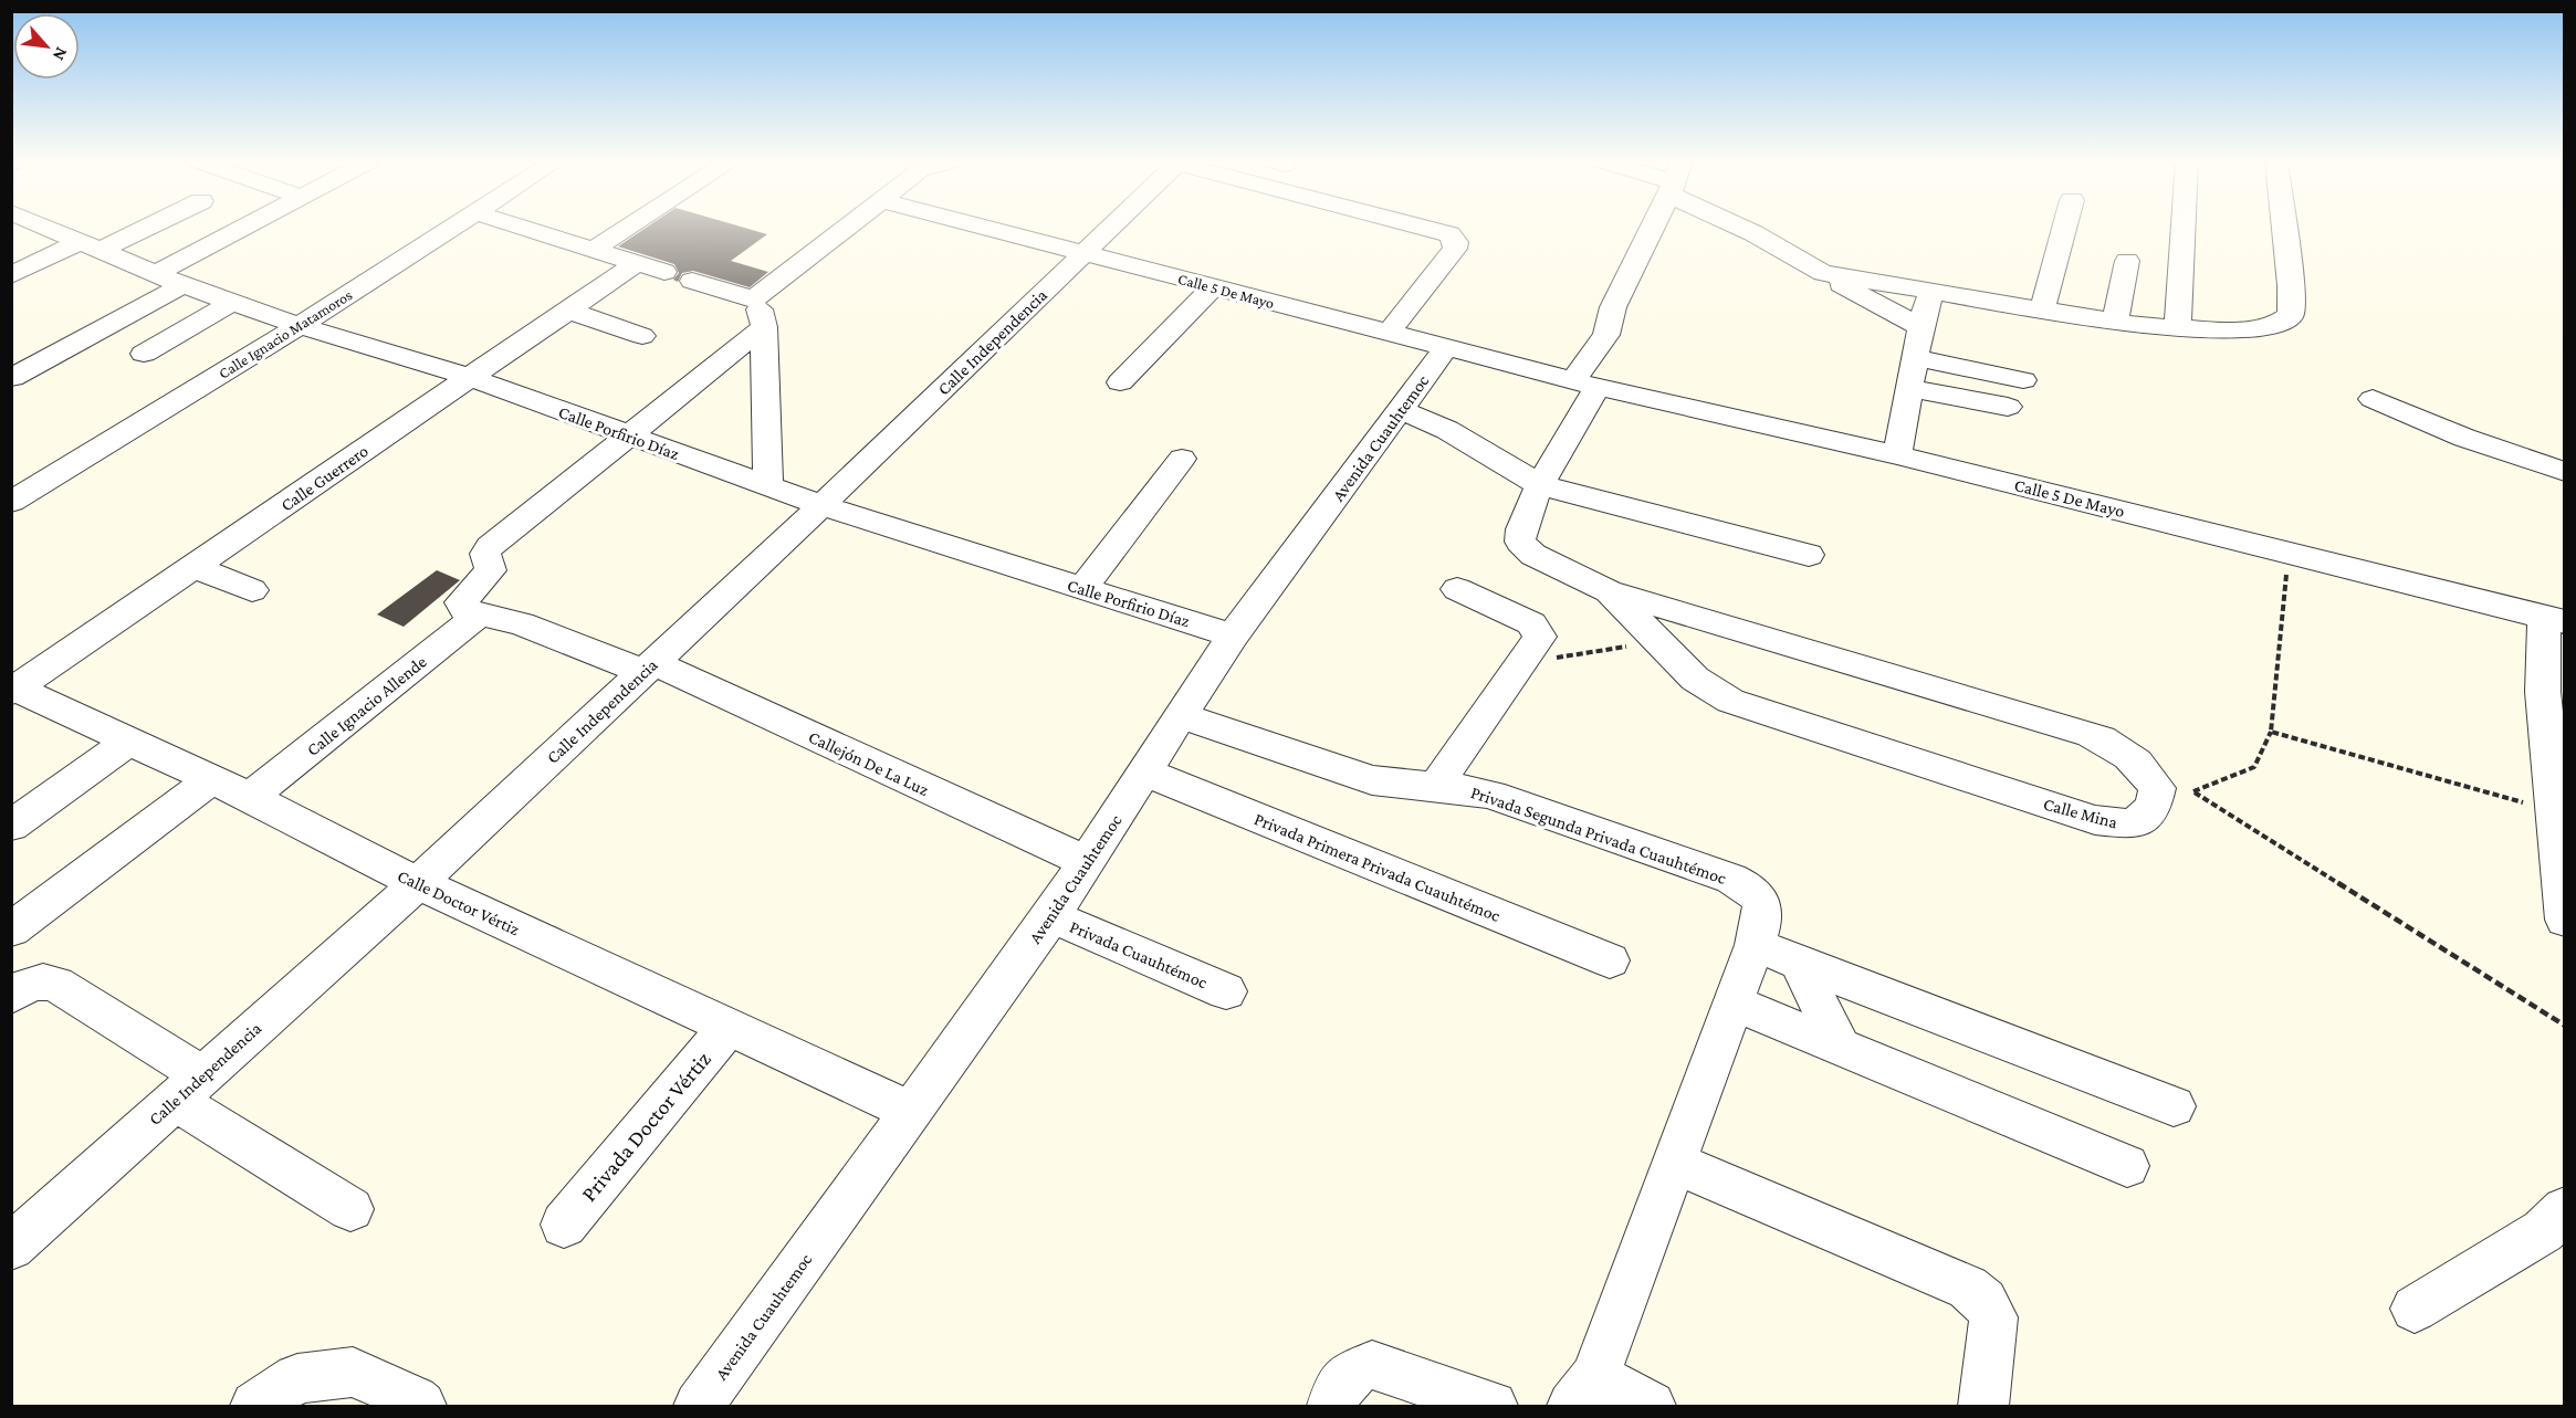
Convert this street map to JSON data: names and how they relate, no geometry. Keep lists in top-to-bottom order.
{
  "streets": {
    "street": [
      "Calle 5 De Mayo",
      "Calle Ignacio Matamoros",
      "Calle Independencia",
      "Calle Porfirio Díaz",
      "Avenida Cuauhtemoc",
      "Calle Guerrero",
      "Calle Ignacio Allende",
      "Callejón De La Luz",
      "Calle Mina",
      "Privada Segunda Privada Cuauhtémoc",
      "Privada Primera Privada Cuauhtémoc",
      "Calle Doctor Vértiz",
      "Privada Cuauhtémoc",
      "Privada Doctor Vértiz"
    ]
  },
  "crossings": [
    ["Calle 5 De Mayo", "Calle Independencia"],
    ["Calle 5 De Mayo", "Avenida Cuauhtemoc"],
    ["Calle Ignacio Matamoros", "Calle Porfirio Díaz"],
    ["Calle Independencia", "Calle Porfirio Díaz"],
    ["Calle Independencia", "Callejón De La Luz"],
    ["Calle Independencia", "Calle Doctor Vértiz"],
    ["Calle Porfirio Díaz", "Avenida Cuauhtemoc"],
    ["Calle Porfirio Díaz", "Calle Guerrero"],
    ["Avenida Cuauhtemoc", "Callejón De La Luz"],
    ["Avenida Cuauhtemoc", "Privada Segunda Privada Cuauhtémoc"],
    ["Avenida Cuauhtemoc", "Privada Primera Privada Cuauhtémoc"],
    ["Avenida Cuauhtemoc", "Calle Doctor Vértiz"],
    ["Avenida Cuauhtemoc", "Privada Cuauhtémoc"],
    ["Calle Guerrero", "Calle Doctor Vértiz"],
    ["Calle Ignacio Allende", "Callejón De La Luz"],
    ["Calle Ignacio Allende", "Calle Doctor Vértiz"],
    ["Calle Doctor Vértiz", "Privada Doctor Vértiz"]
  ],
  "north": "bottom right"
}
